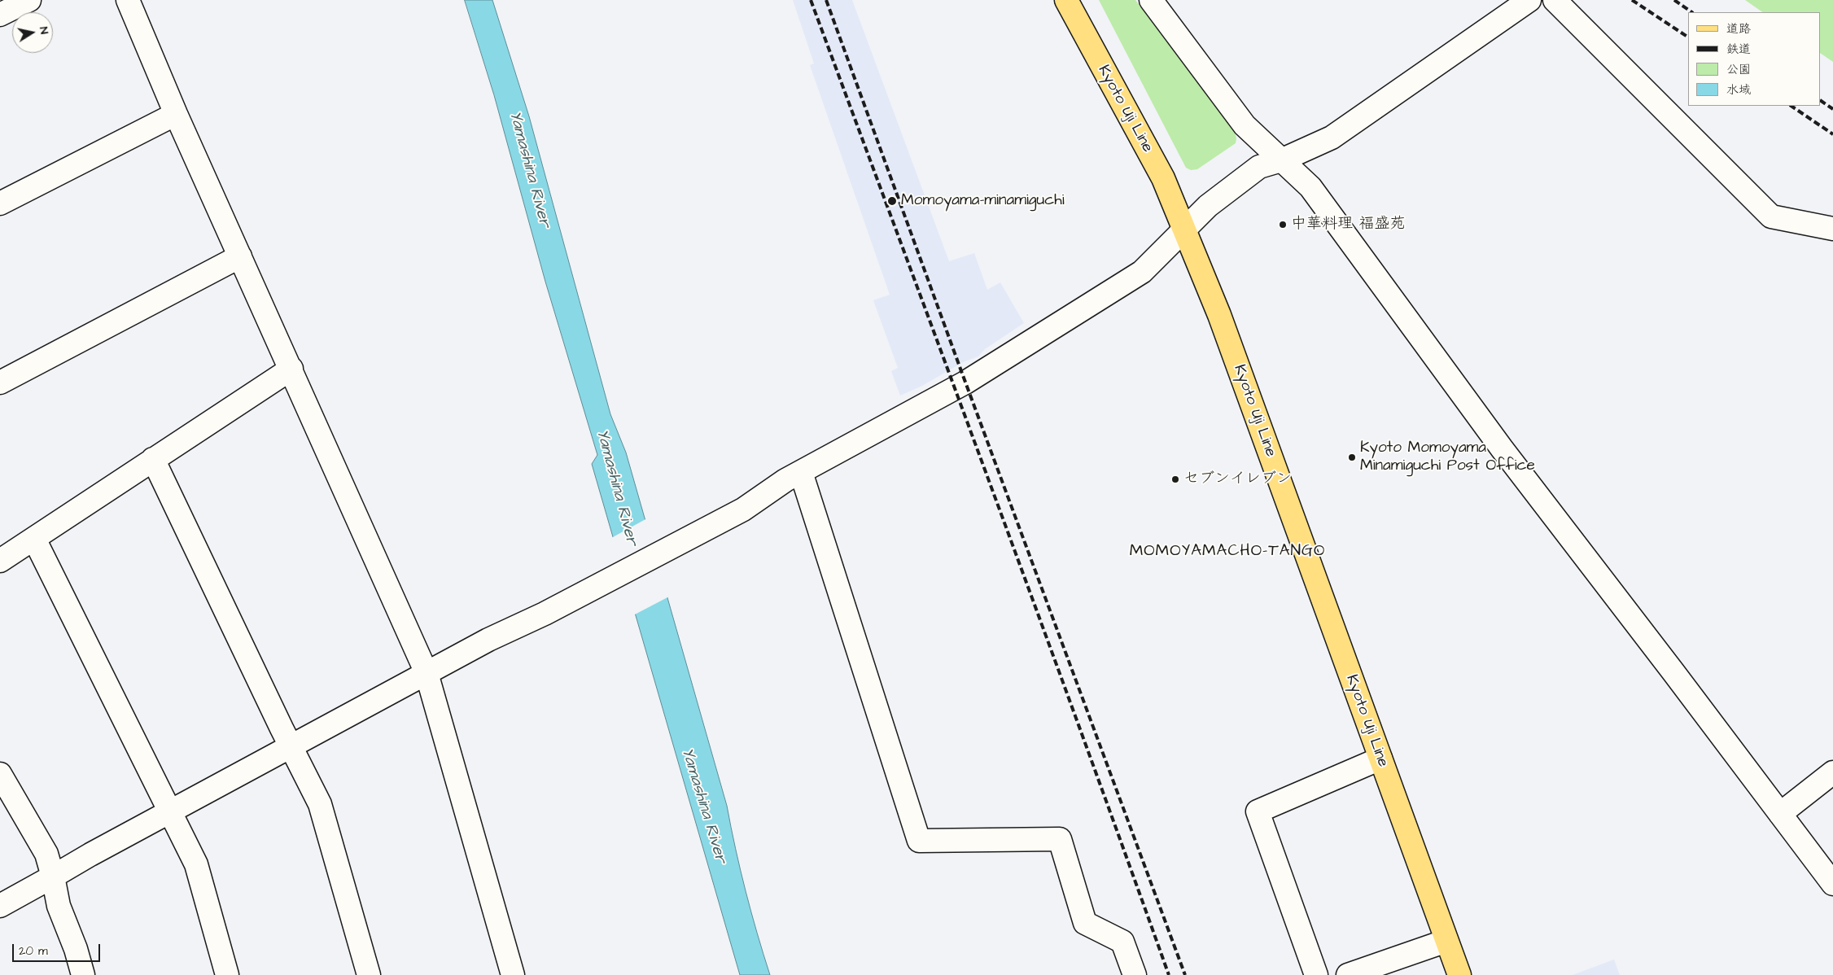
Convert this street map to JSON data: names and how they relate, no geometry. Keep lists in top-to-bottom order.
{
  "streets": {
    "main road": ["Kyoto Uji Line"]
  },
  "districts": ["MOMOYAMACHO-TANGO"],
  "water": ["Yamashina River"],
  "places": [
    "Momoyama-minamiguchi",
    "中華料理 福盛苑",
    "Kyoto Momoyama Minamiguchi Post Office",
    "セブンイレブン"
  ],
  "legend": [
    "道路",
    "鉄道",
    "公園",
    "水域"
  ],
  "scale_bar": "20 m",
  "north": "right"
}
